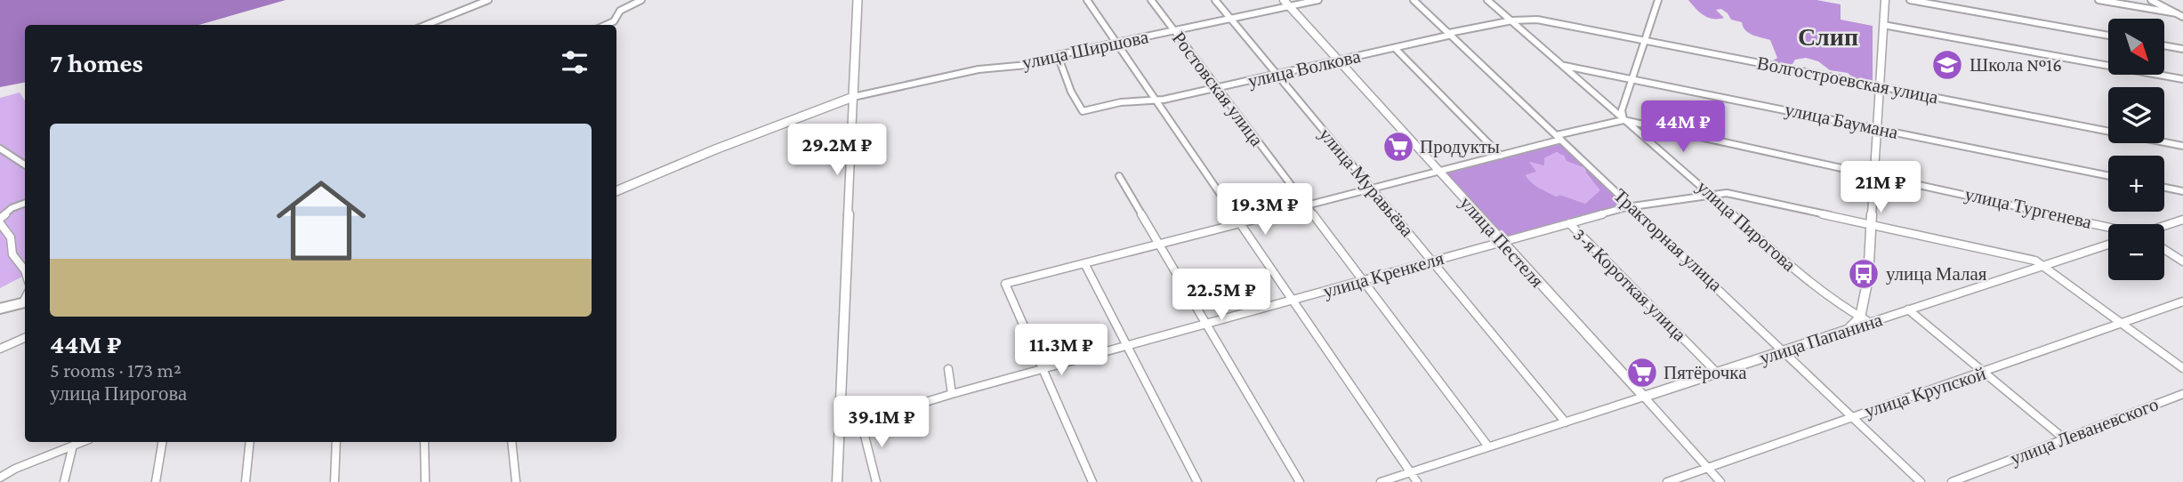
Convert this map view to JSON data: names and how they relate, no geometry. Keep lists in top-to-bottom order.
{
  "streets": {
    "street": [
      "улица Ширшова",
      "улица Волкова",
      "Волгостроевская улица",
      "Ростовская улица",
      "улица Баумана",
      "улица Муравьёва",
      "улица Тургенева",
      "улица Пирогова",
      "Тракторная улица",
      "улица Пестеля",
      "улица Кренкеля",
      "3-я Короткая улица",
      "улица Папанина",
      "улица Крупской",
      "улица Леваневского"
    ]
  },
  "crossings": [
    ["улица Ширшова", "улица Волкова"],
    ["улица Ширшова", "Ростовская улица"],
    ["улица Ширшова", "улица Муравьёва"],
    ["улица Ширшова", "улица Пестеля"],
    ["улица Волкова", "Волгостроевская улица"],
    ["улица Волкова", "Ростовская улица"],
    ["улица Волкова", "улица Муравьёва"],
    ["улица Волкова", "улица Пирогова"],
    ["улица Волкова", "Тракторная улица"],
    ["улица Волкова", "улица Пестеля"],
    ["Волгостроевская улица", "улица Пирогова"],
    ["Ростовская улица", "улица Кренкеля"],
    ["Ростовская улица", "улица Папанина"],
    ["улица Баумана", "улица Пирогова"],
    ["улица Муравьёва", "улица Кренкеля"],
    ["улица Муравьёва", "улица Папанина"],
    ["улица Тургенева", "улица Пирогова"],
    ["улица Пирогова", "улица Кренкеля"],
    ["улица Пирогова", "улица Папанина"],
    ["Тракторная улица", "улица Кренкеля"],
    ["Тракторная улица", "улица Папанина"],
    ["Тракторная улица", "улица Крупской"],
    ["улица Пестеля", "улица Кренкеля"],
    ["улица Пестеля", "улица Папанина"],
    ["улица Пестеля", "улица Крупской"],
    ["улица Кренкеля", "3-я Короткая улица"],
    ["улица Кренкеля", "улица Папанина"],
    ["улица Кренкеля", "улица Крупской"],
    ["3-я Короткая улица", "улица Папанина"]
  ],
  "districts": ["Слип"],
  "places": {
    "school or university": ["Школа №16"],
    "supermarket": ["Продукты", "Пятёрочка"],
    "bus stop": ["улица Малая"]
  },
  "north": "bottom right",
  "page": {
    "map_buttons": ["+", "−"],
    "heading": "7 homes",
    "list": [
      {
        "name": "44M ₽",
        "note": "5 rooms · 173 m² · улица Пирогова"
      }
    ],
    "price": [
      "44M ₽",
      "29.2M ₽",
      "21M ₽",
      "19.3M ₽",
      "22.5M ₽",
      "11.3M ₽",
      "39.1M ₽"
    ]
  }
}
